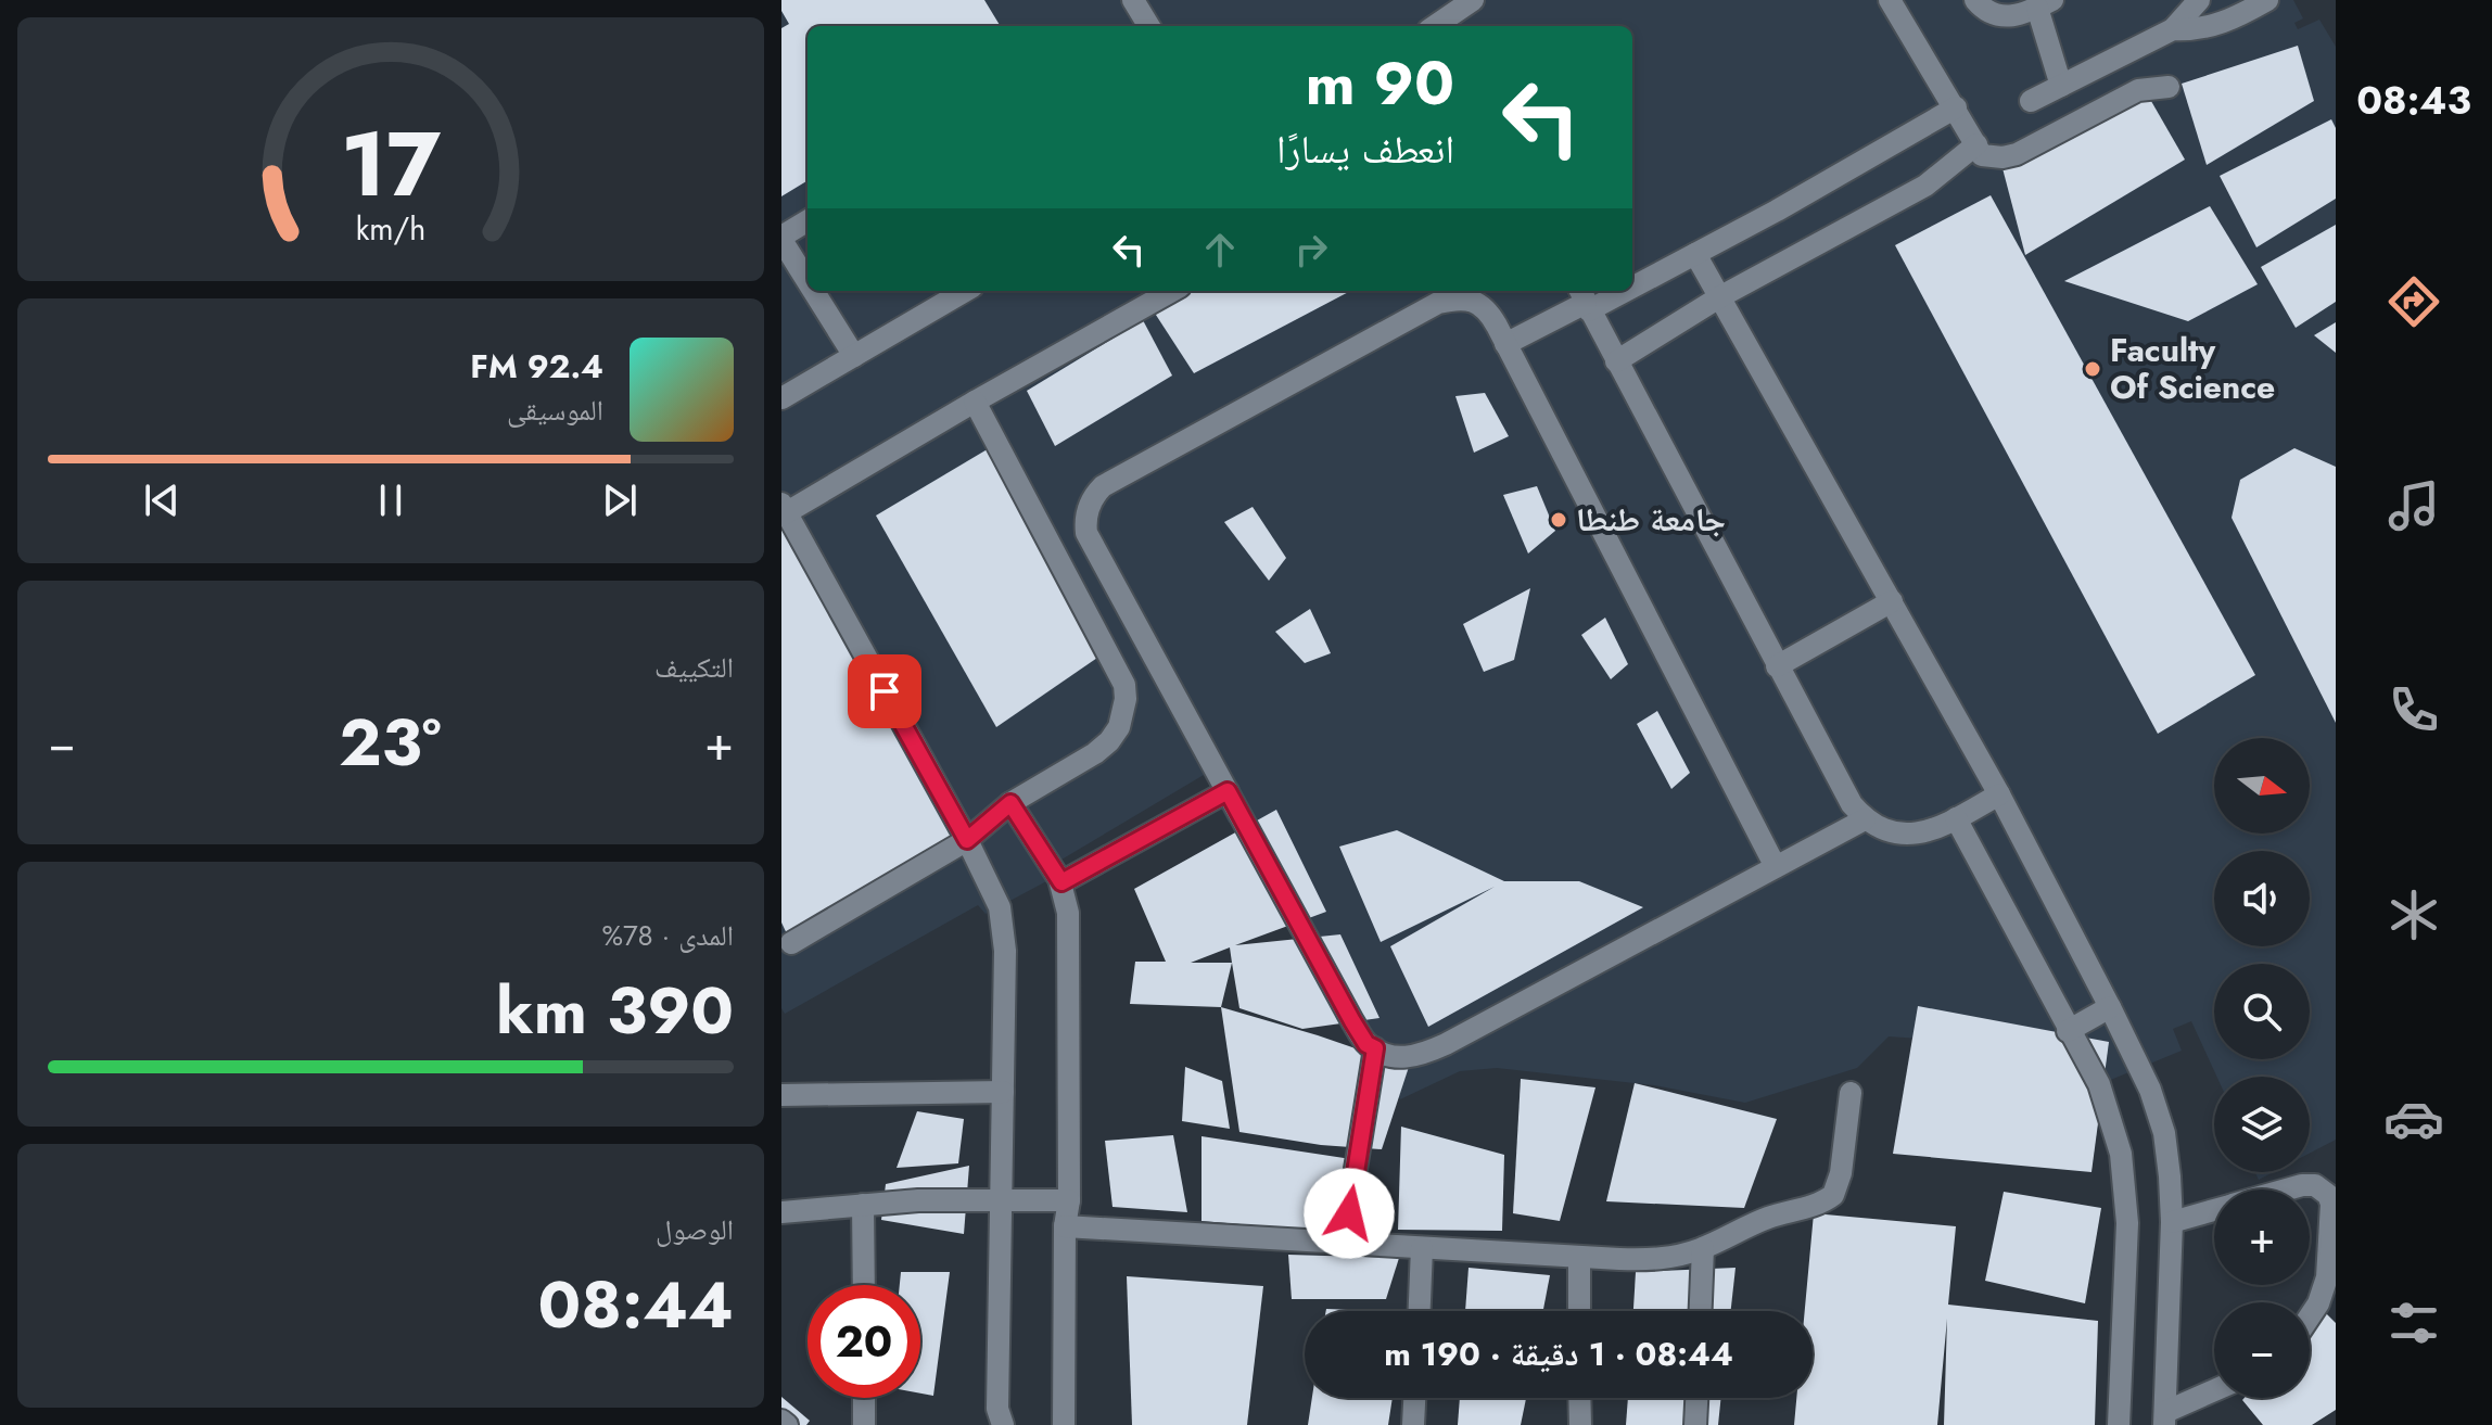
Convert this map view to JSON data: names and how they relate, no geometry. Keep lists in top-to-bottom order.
{
  "places": ["Faculty Of Science", "جامعة طنطا"],
  "north": "right",
  "page": {
    "tabs": "08:43",
    "turn": ["90 m", "انعطف يسارًا"],
    "song": ["92.4 FM", "الموسيقى"],
    "tile": [
      "التكييف",
      ["المدى · 78%", "390 km"],
      ["الوصول", "08:44"]
    ],
    "heat": ["−", "23°", "+"],
    "map_buttons": ["+", "−"],
    "limit": "20",
    "trip": "08:44 · 1 دقيقة · 190 m",
    "gauge": ["17", "km/h"]
  }
}
